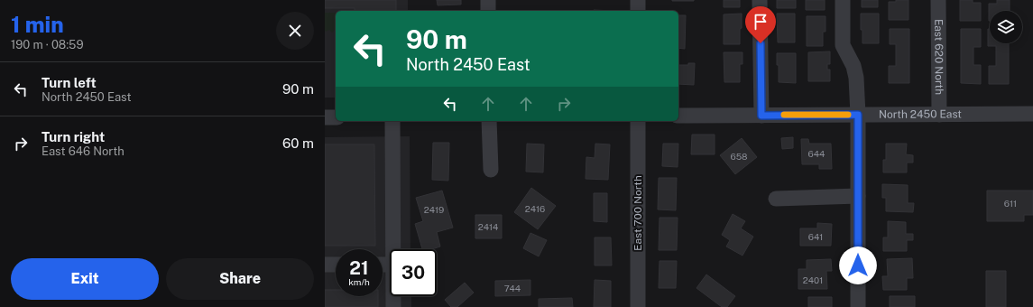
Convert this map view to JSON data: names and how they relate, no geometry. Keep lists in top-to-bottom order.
{
  "streets": {
    "street": ["East 620 North", "North 2450 East", "East 700 North"]
  },
  "crossings": [
    ["East 620 North", "North 2450 East"]
  ],
  "house_numbers": [
    "644",
    "658",
    "611",
    "2416",
    "2419",
    "2414",
    "641",
    "2401",
    "744"
  ],
  "page": {
    "heading": ["1 min", "190 m · 08:59"],
    "turn": ["90 m", "North 2450 East"],
    "list": [
      {
        "name": "Turn left",
        "note": "North 2450 East",
        "value": "90 m"
      },
      {
        "name": "Turn right",
        "note": "East 646 North",
        "value": "60 m"
      }
    ],
    "speed": "21 km/h",
    "limit": "30",
    "buttons": ["Exit", "Share"]
  }
}
